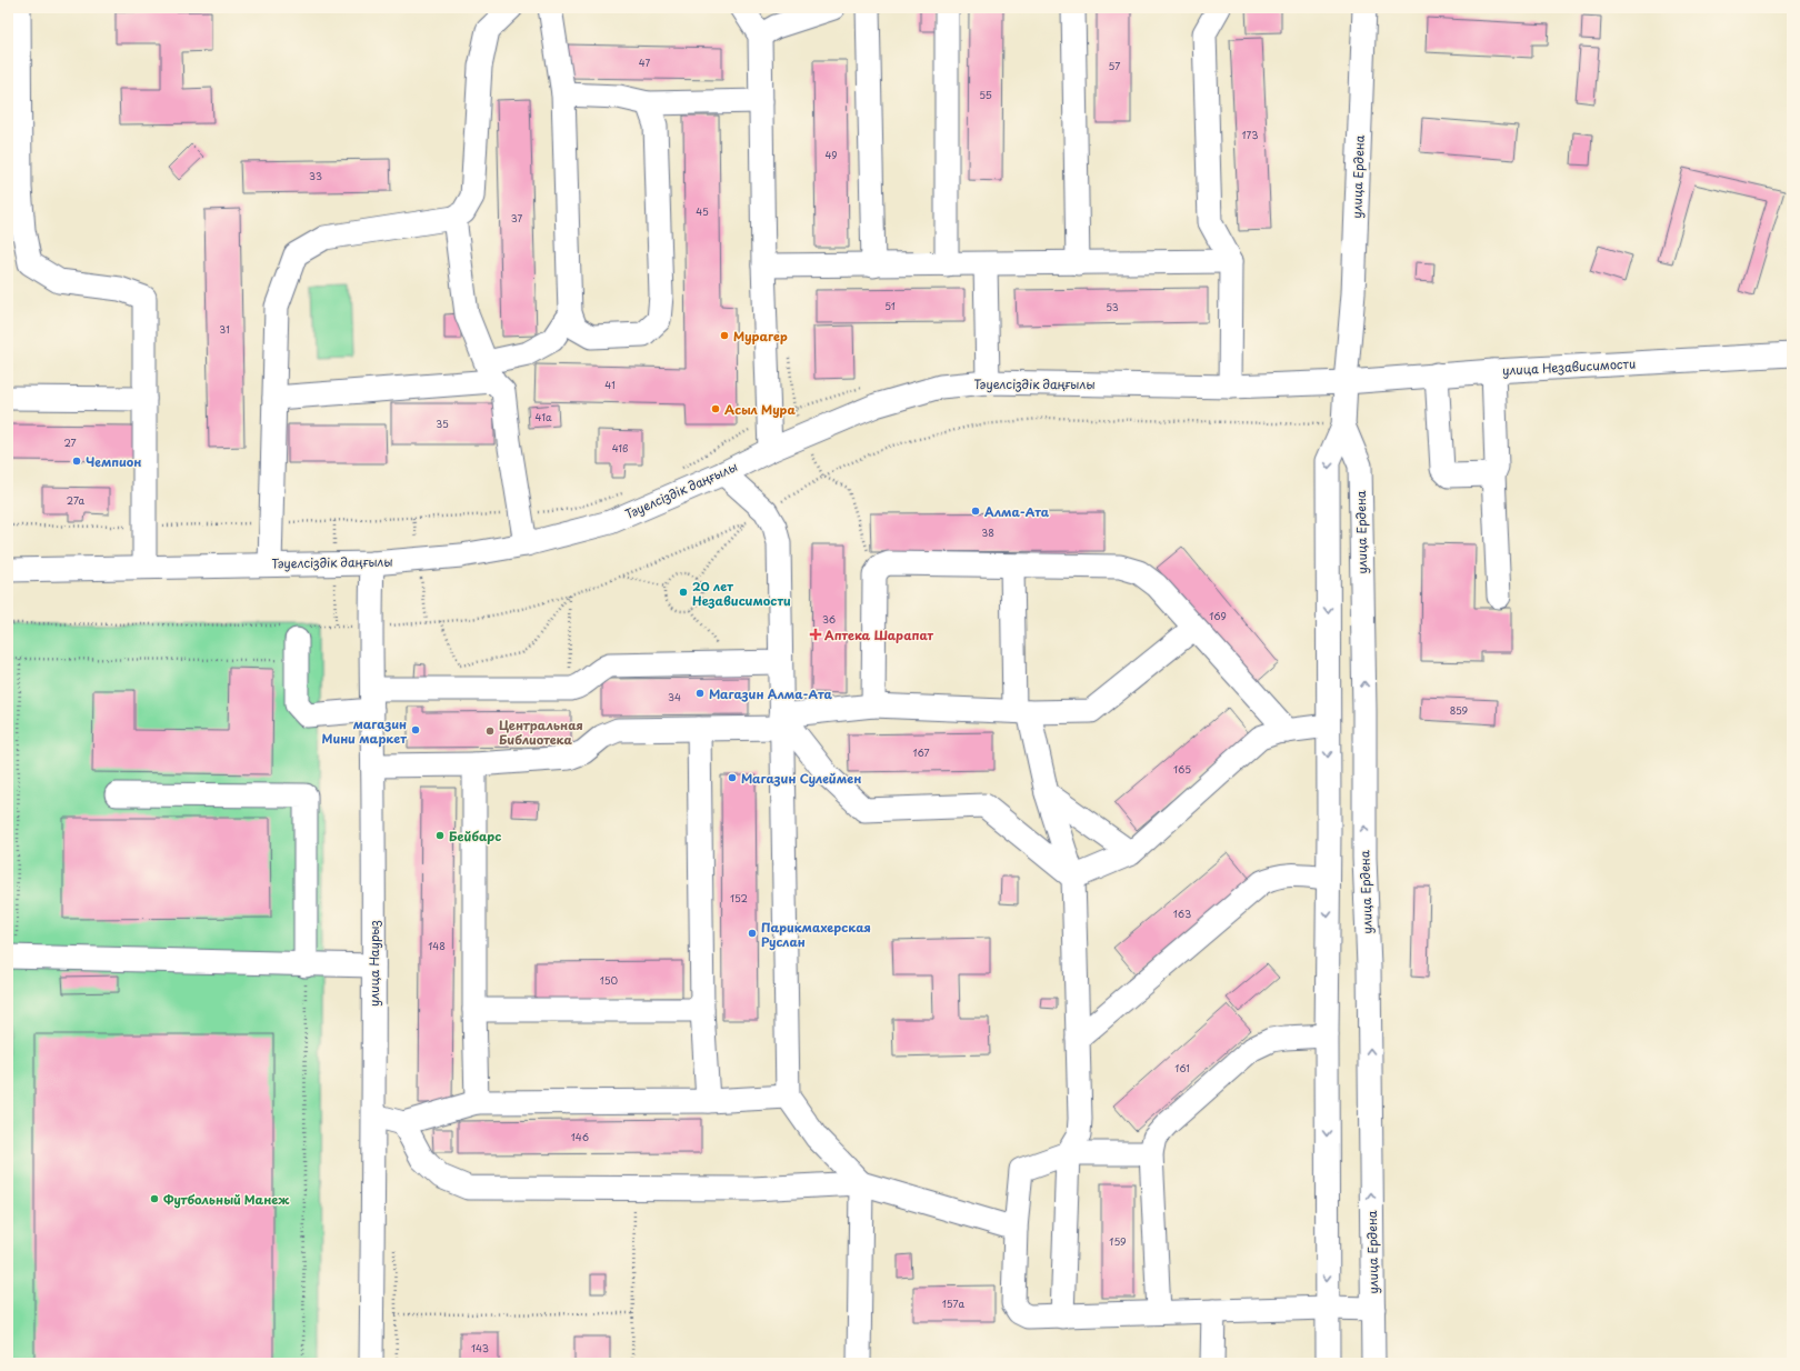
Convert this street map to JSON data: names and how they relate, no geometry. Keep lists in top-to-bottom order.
{
  "streets": {
    "street": [
      "улица Ердена",
      "улица Независимости",
      "Тәуелсіздік даңғылы",
      "улица Наурыз"
    ]
  },
  "crossings": [
    ["улица Ердена", "улица Независимости"],
    ["улица Ердена", "Тәуелсіздік даңғылы"],
    ["улица Независимости", "Тәуелсіздік даңғылы"],
    ["Тәуелсіздік даңғылы", "улица Наурыз"]
  ],
  "places": {
    "other": [
      "Мурагер",
      "Асыл Мура",
      "Чемпион",
      "Алма-Ата",
      "20 лет Независимости",
      "Магазин Алма-Ата",
      "магазин Мини маркет",
      "Центральная Библиотека",
      "Магазин Сулеймен",
      "Бейбарс",
      "Парикмахерская Руслан",
      "Футбольный Манеж"
    ],
    "health": ["Аптека Шарапат"]
  },
  "house_numbers": [
    "47",
    "57",
    "55",
    "173",
    "49",
    "33",
    "45",
    "37",
    "51",
    "53",
    "31",
    "41",
    "41а",
    "35",
    "27",
    "41в",
    "27а",
    "38",
    "169",
    "36",
    "34",
    "859",
    "167",
    "165",
    "152",
    "163",
    "148",
    "150",
    "161",
    "146",
    "159",
    "157а",
    "143"
  ]
}
